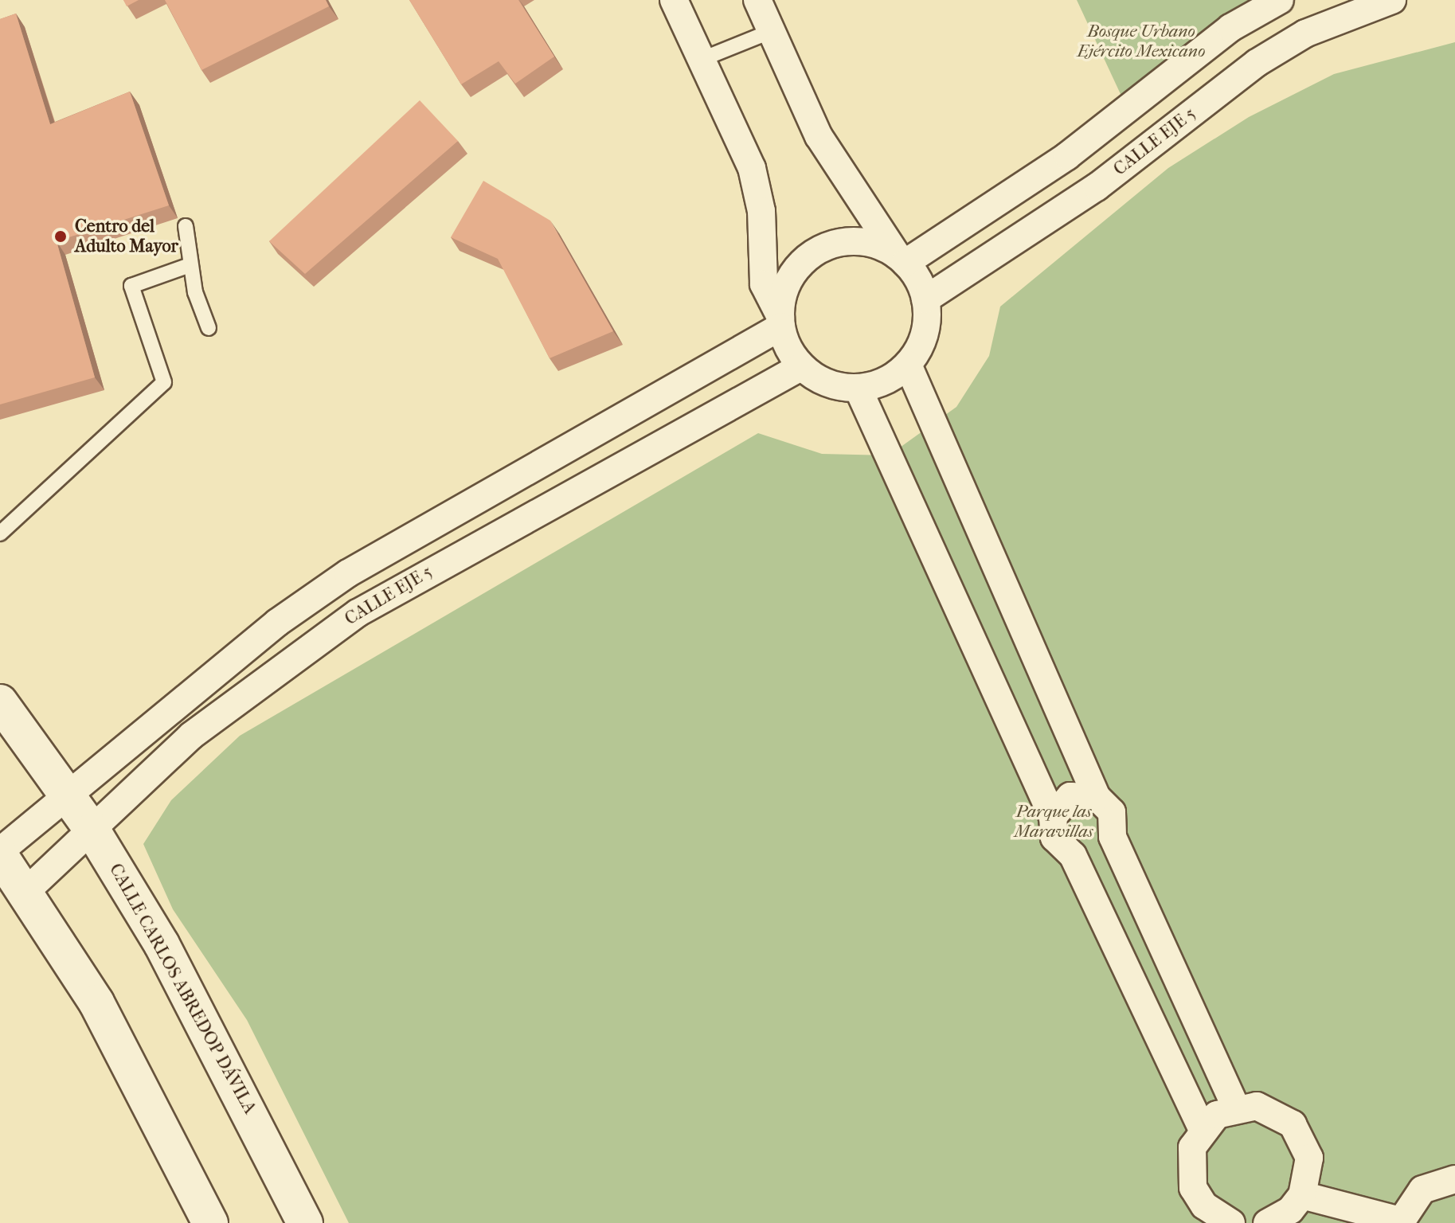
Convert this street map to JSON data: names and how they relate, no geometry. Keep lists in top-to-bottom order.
{
  "streets": {
    "main road": ["CALLE CARLOS ABREDOP DÁVILA"],
    "street": ["CALLE EJE 5"]
  },
  "crossings": [
    ["CALLE EJE 5", "CALLE CARLOS ABREDOP DÁVILA"]
  ],
  "parks": ["Bosque Urbano Ejército Mexicano", "Parque las Maravillas"],
  "places": ["Centro del Adulto Mayor"]
}
